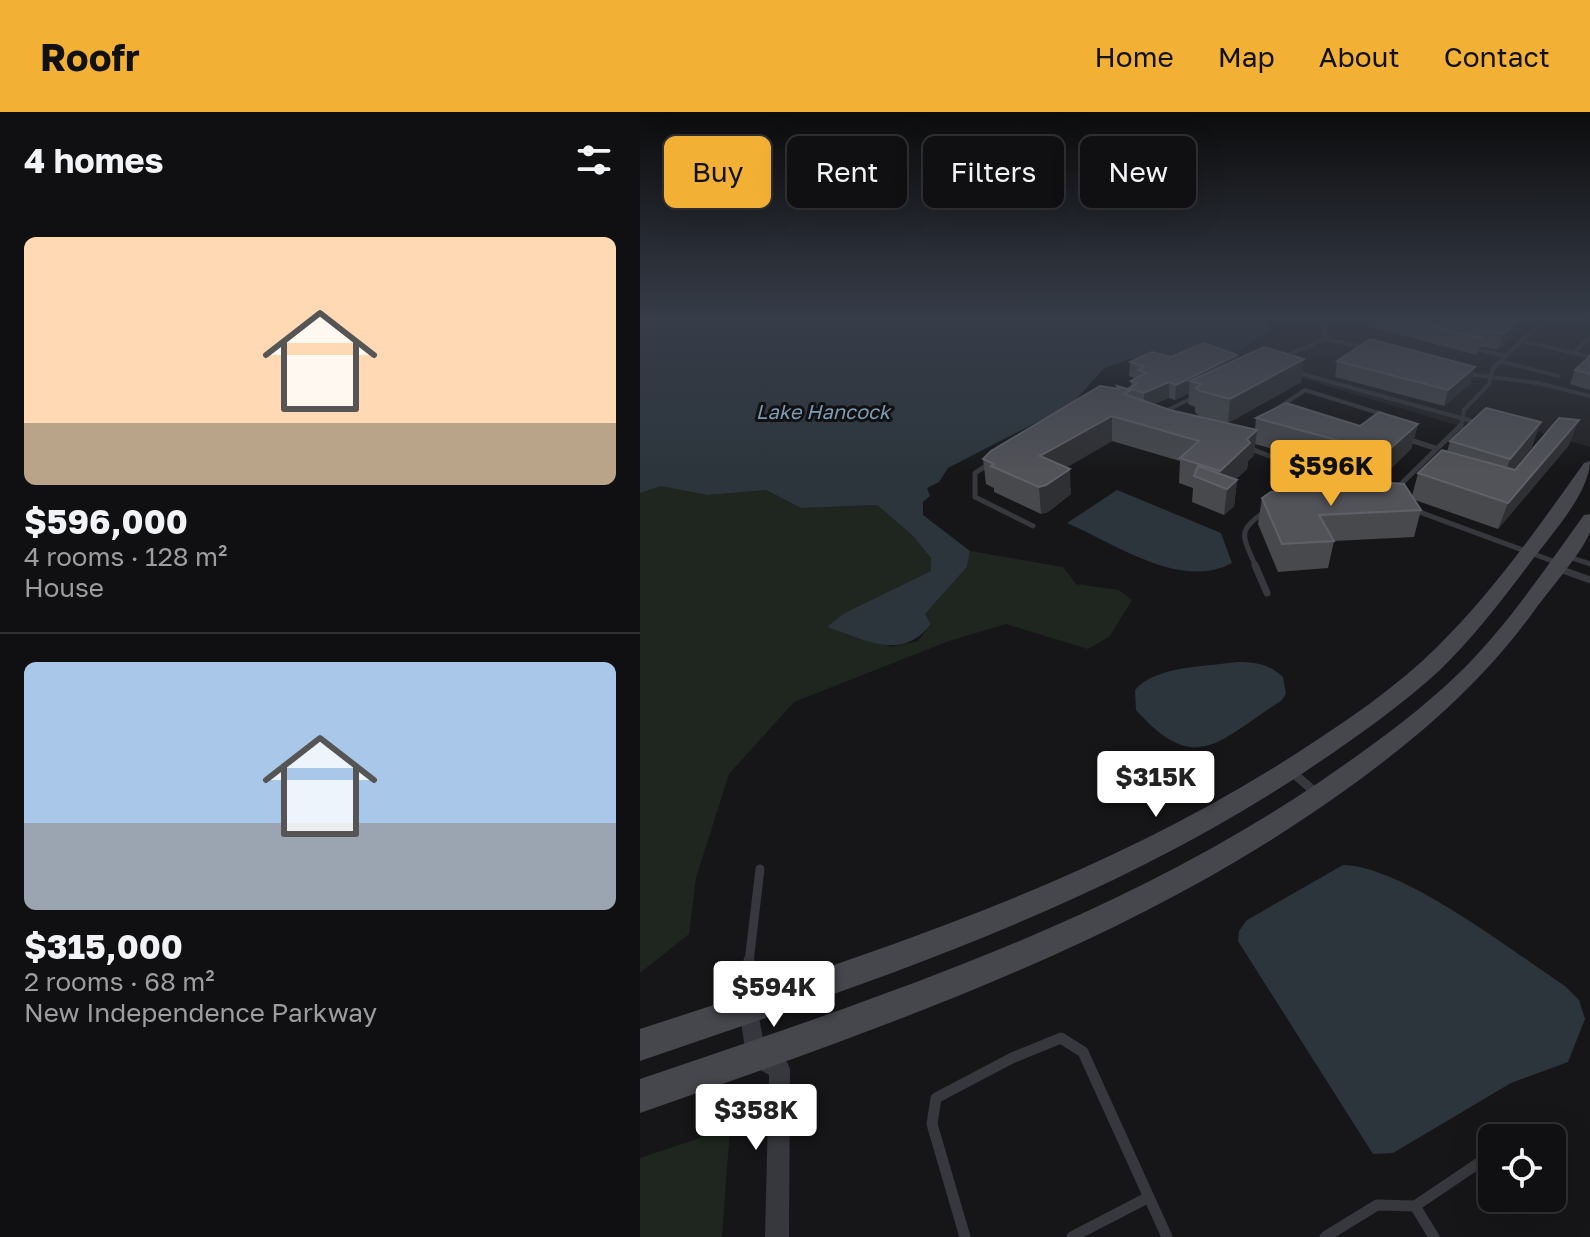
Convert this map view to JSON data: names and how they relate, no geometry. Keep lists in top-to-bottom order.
{
  "water": ["Lake Hancock"],
  "page": {
    "header": "Roofr",
    "nav": [
      "Home",
      "Map",
      "About",
      "Contact"
    ],
    "heading": "4 homes",
    "chip": [
      "Buy",
      "Rent",
      "Filters",
      "New"
    ],
    "list": [
      {
        "name": "$596,000",
        "note": "4 rooms · 128 m² · House"
      },
      {
        "name": "$315,000",
        "note": "2 rooms · 68 m² · New Independence Parkway"
      }
    ],
    "price": [
      "$596K",
      "$315K",
      "$594K",
      "$358K"
    ]
  }
}
